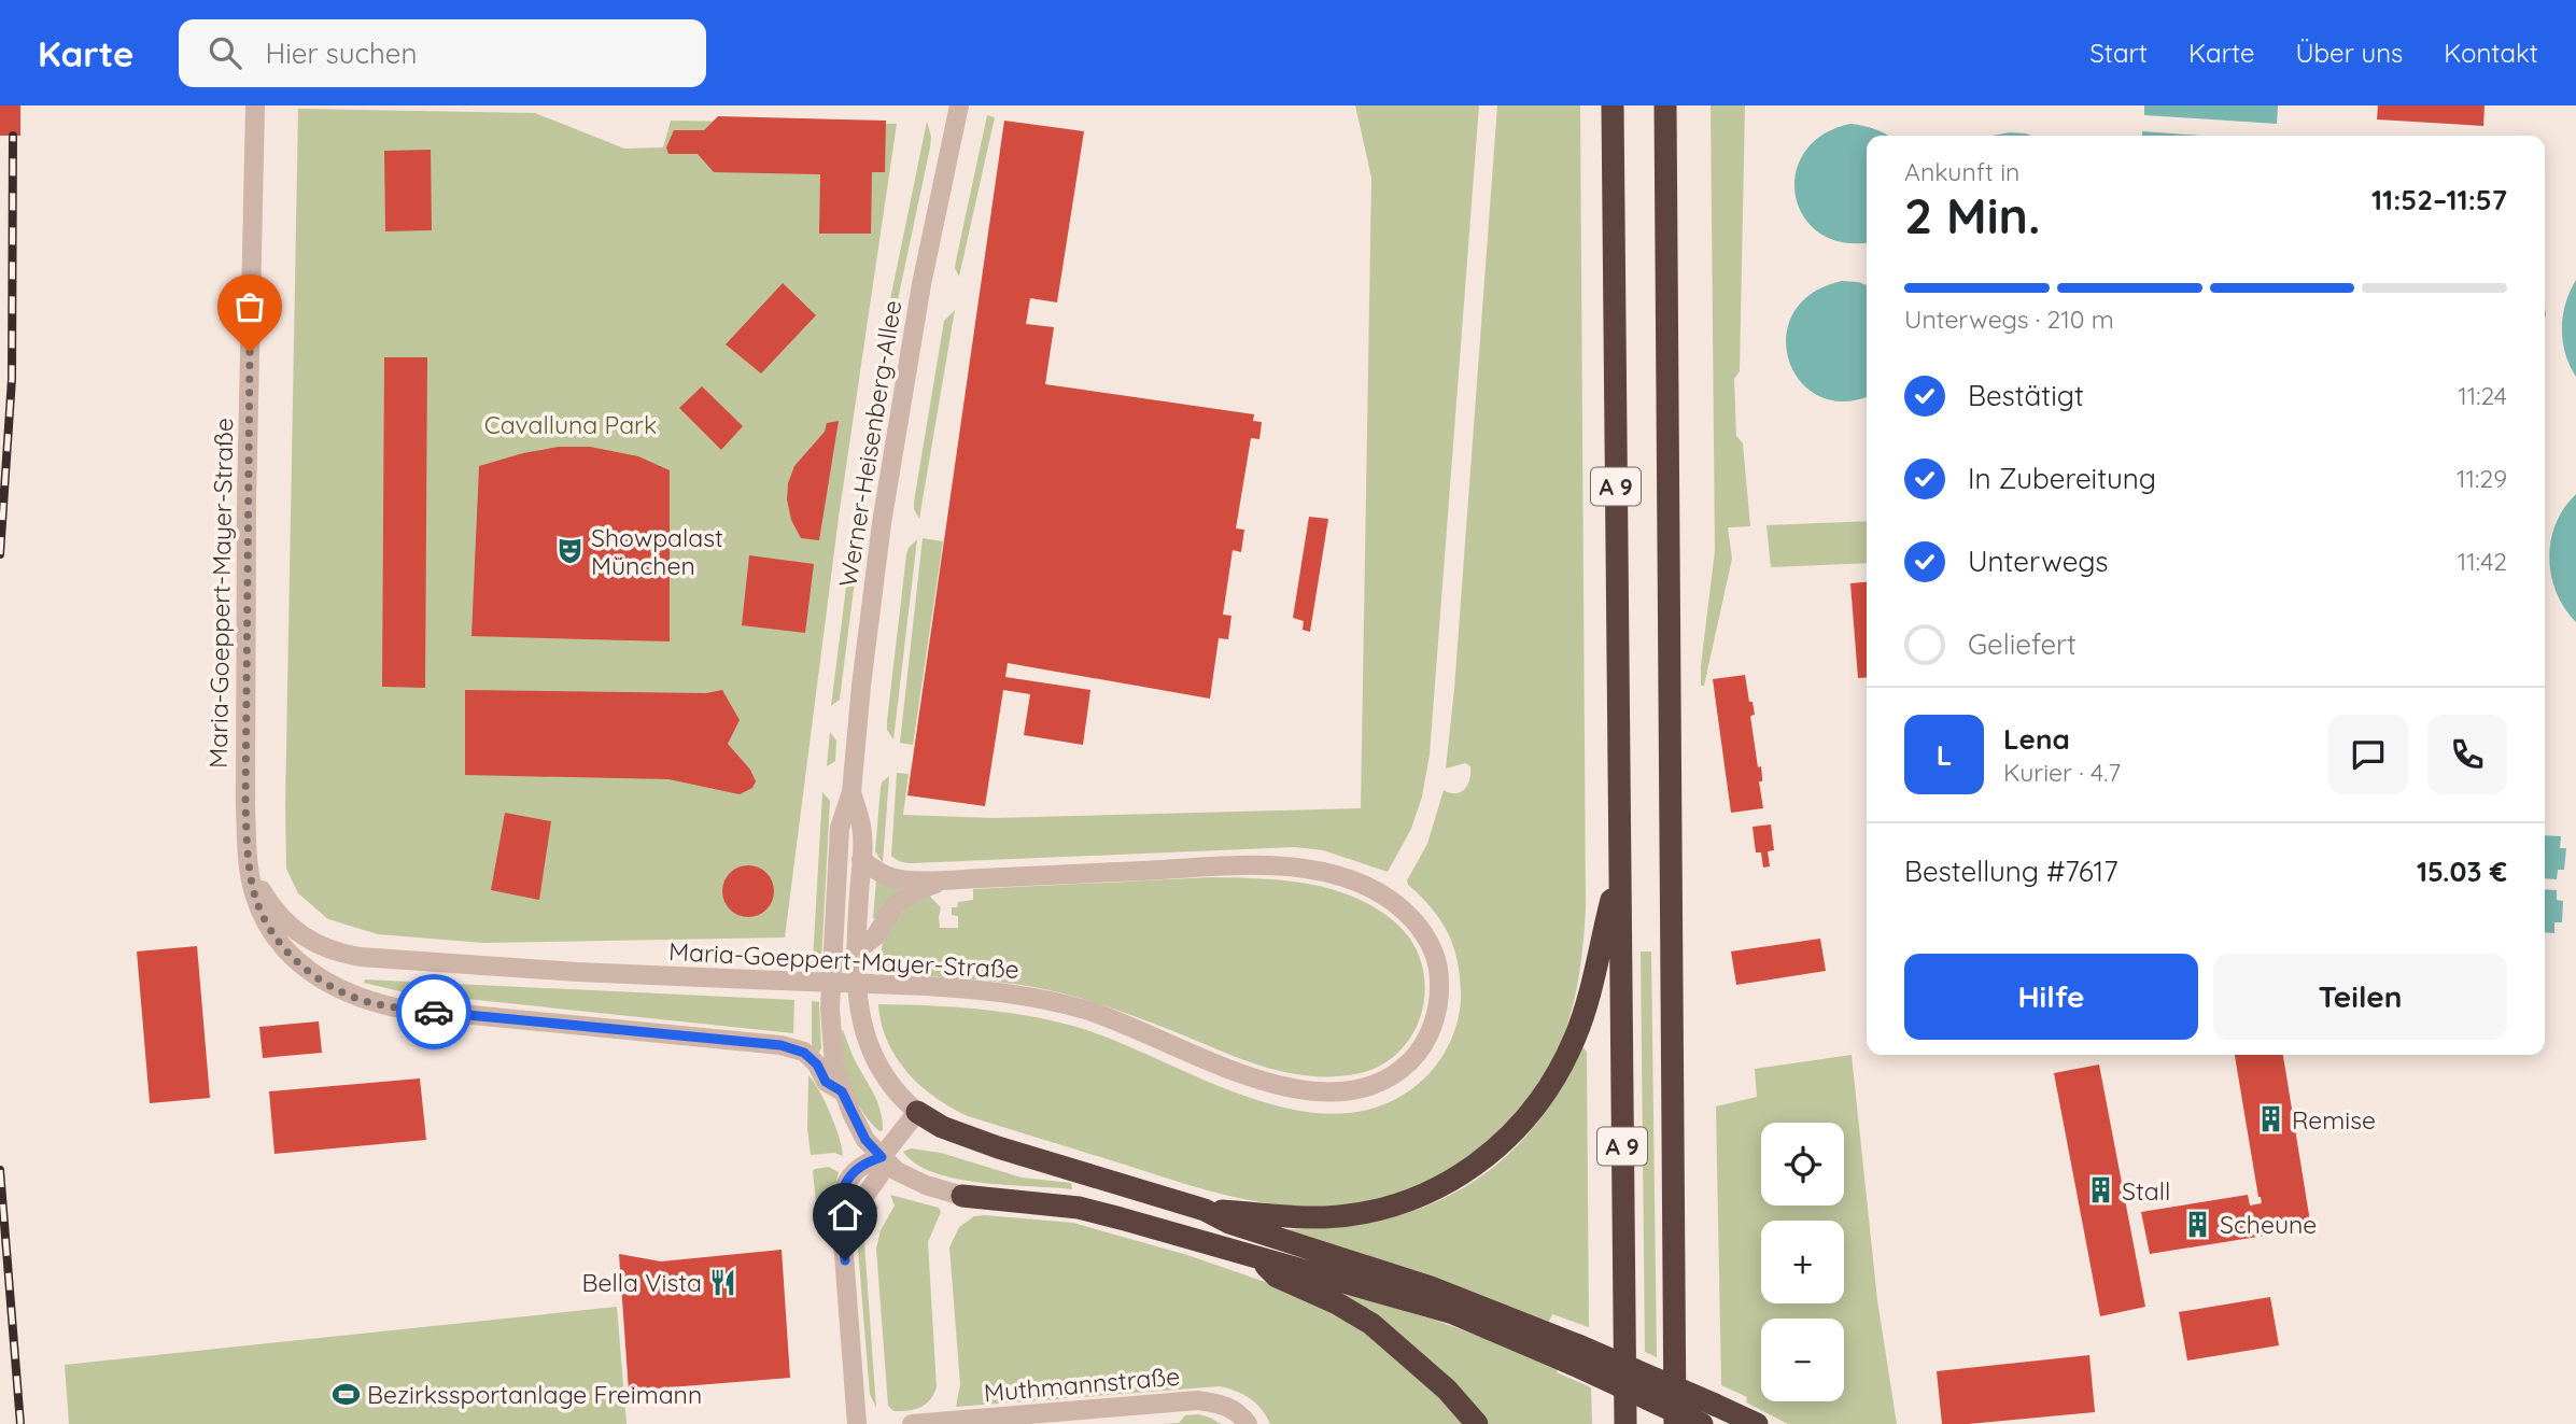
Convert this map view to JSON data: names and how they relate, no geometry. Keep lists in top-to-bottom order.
{
  "streets": {
    "highway": ["A 9"],
    "street": ["Werner-Heisenberg-Allee", "Maria-Goeppert-Mayer-Straße", "Muthmannstraße"]
  },
  "crossings": [
    ["Werner-Heisenberg-Allee", "Maria-Goeppert-Mayer-Straße"]
  ],
  "parks": ["Cavalluna Park"],
  "places": {
    "theatre": ["Showpalast München"],
    "building": ["Remise", "Stall", "Scheune"],
    "restaurant": ["Bella Vista"],
    "sports": ["Bezirkssportanlage Freimann"]
  },
  "page": {
    "header": "Karte",
    "search": "Hier suchen",
    "nav": [
      "Start",
      "Karte",
      "Über uns",
      "Kontakt"
    ],
    "heading": ["2 Min.", "Ankunft in", "11:52–11:57"],
    "panel": [
      "Lena",
      "Kurier · 4.7",
      "Bestellung #7617",
      "15.03 €"
    ],
    "bar": "Unterwegs · 210 m",
    "list": [
      ["Bestätigt", "11:24"],
      ["In Zubereitung", "11:29"],
      ["Unterwegs", "11:42"],
      "Geliefert"
    ],
    "round": "L",
    "buttons": ["Hilfe", "Teilen"],
    "map_buttons": ["+", "−"]
  }
}
